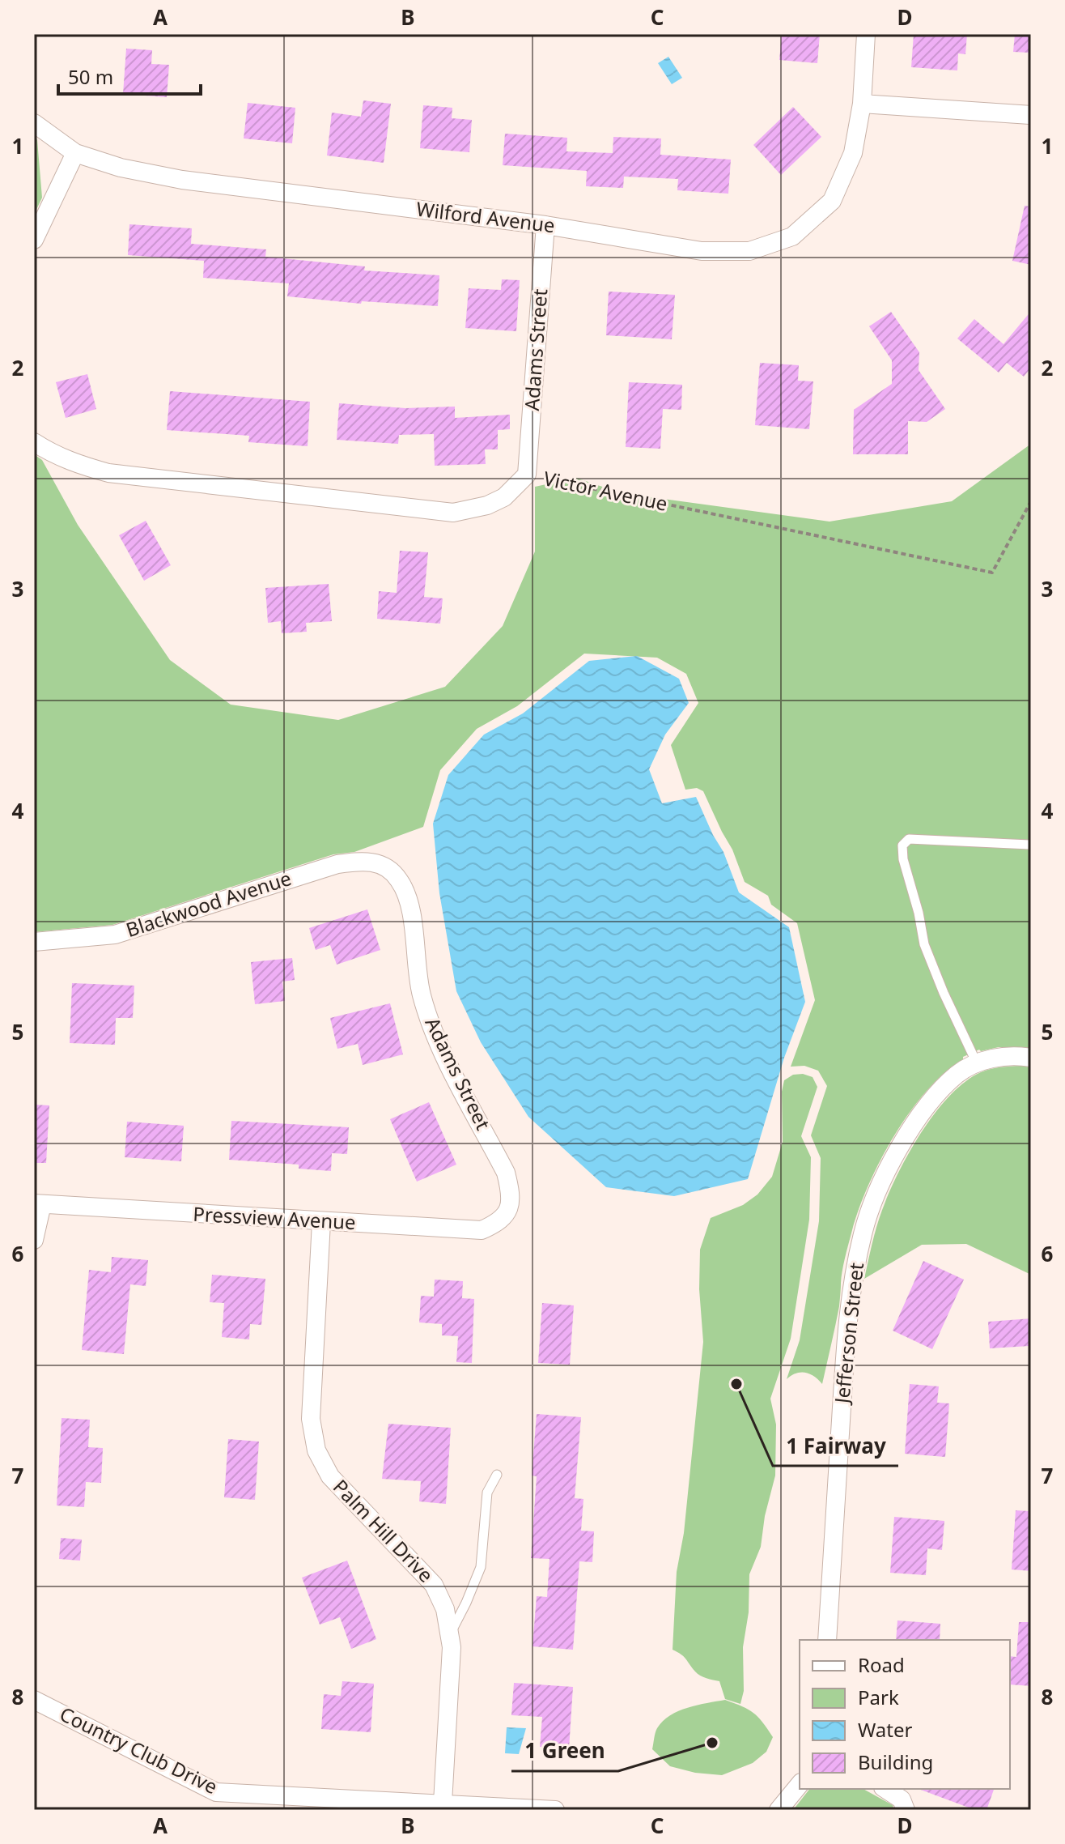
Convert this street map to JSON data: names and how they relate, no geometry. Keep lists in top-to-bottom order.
{
  "streets": {
    "street": [
      "Wilford Avenue",
      "Adams Street",
      "Victor Avenue",
      "Blackwood Avenue",
      "Pressview Avenue",
      "Jefferson Street",
      "Palm Hill Drive",
      "Country Club Drive"
    ]
  },
  "crossings": [
    ["Wilford Avenue", "Adams Street"],
    ["Adams Street", "Victor Avenue"],
    ["Adams Street", "Blackwood Avenue"],
    ["Adams Street", "Pressview Avenue"],
    ["Pressview Avenue", "Palm Hill Drive"],
    ["Palm Hill Drive", "Country Club Drive"]
  ],
  "places": ["1 Fairway", "1 Green"],
  "legend": [
    "Road",
    "Park",
    "Water",
    "Building"
  ],
  "scale_bar": "50 m",
  "grid": {
    "columns": [
      "A",
      "B",
      "C",
      "D"
    ],
    "rows": [
      "1",
      "2",
      "3",
      "4",
      "5",
      "6",
      "7",
      "8"
    ]
  }
}
